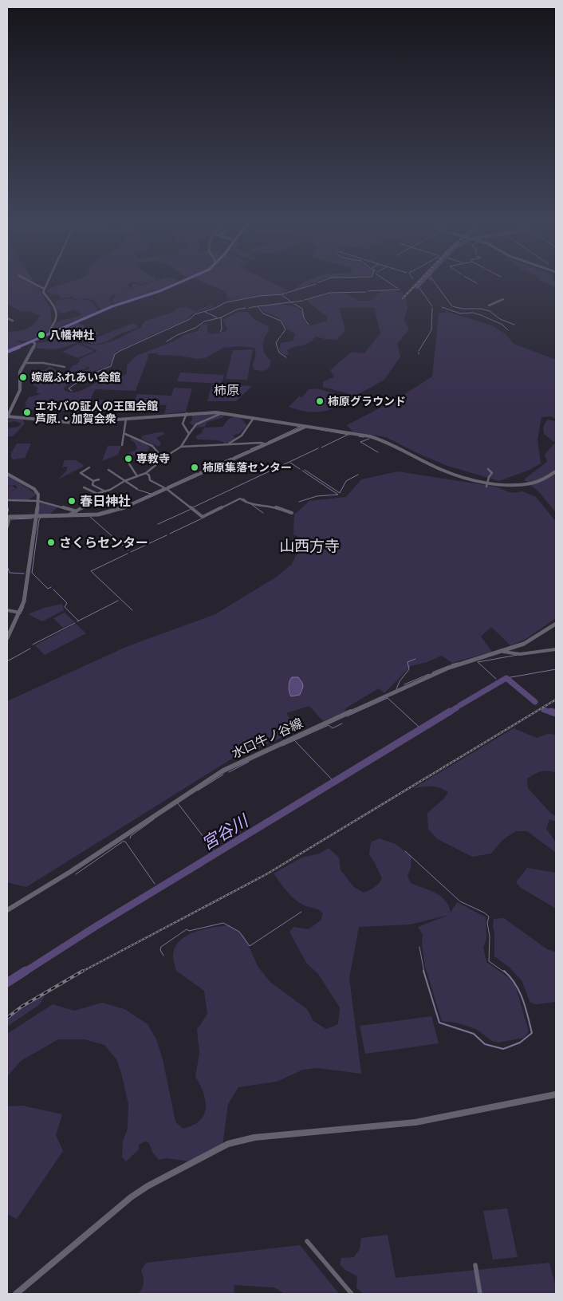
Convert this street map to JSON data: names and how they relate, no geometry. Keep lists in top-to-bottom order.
{
  "streets": {
    "street": ["水口牛ノ谷線"]
  },
  "districts": ["柿原", "山西方寺"],
  "water": ["宮谷川"],
  "places": [
    "八幡神社",
    "嫁威ふれあい会館",
    "柿原グラウンド",
    "エホバの証人の王国会館 芦原.・加賀会衆",
    "専教寺",
    "柿原集落センター",
    "春日神社",
    "さくらセンター"
  ]
}
